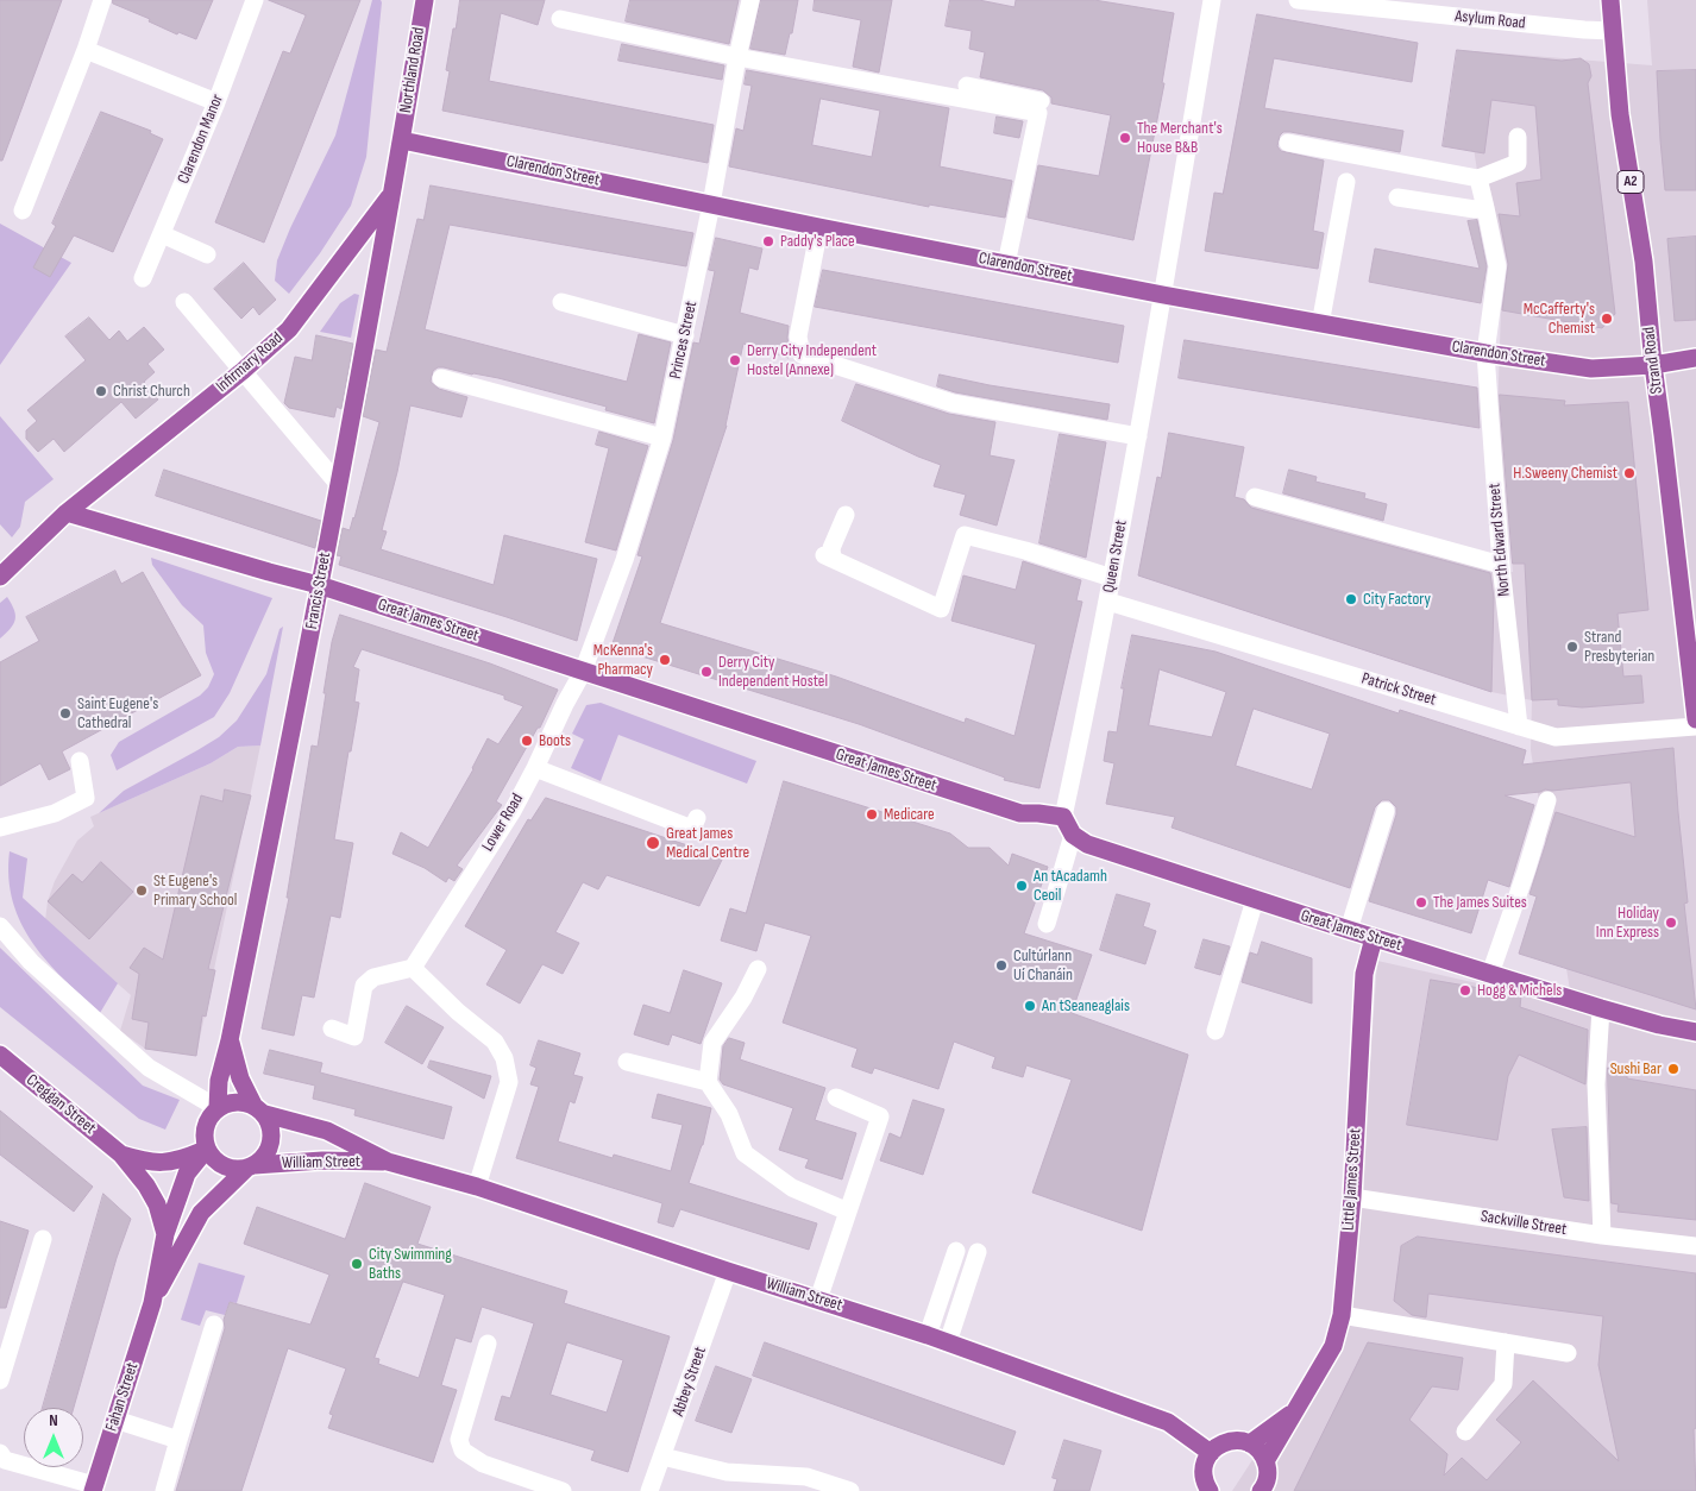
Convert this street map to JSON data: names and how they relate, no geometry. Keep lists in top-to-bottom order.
{
  "streets": {
    "main road": [
      "Northland Road",
      "Clarendon Street",
      "A2",
      "Strand Road",
      "Infirmary Road",
      "Francis Street",
      "Great James Street",
      "Creggan Street",
      "William Street",
      "Little James Street",
      "Fahan Street"
    ],
    "street": [
      "Asylum Road",
      "Clarendon Manor",
      "Princes Street",
      "North Edward Street",
      "Queen Street",
      "Patrick Street",
      "Lower Road",
      "Sackville Street",
      "Abbey Street"
    ]
  },
  "crossings": [
    ["Asylum Road", "Strand Road"],
    ["Northland Road", "Clarendon Street"],
    ["Northland Road", "Francis Street"],
    ["Clarendon Street", "Princes Street"],
    ["Clarendon Street", "Strand Road"],
    ["Clarendon Street", "North Edward Street"],
    ["Clarendon Street", "Queen Street"],
    ["Clarendon Street", "Francis Street"],
    ["Princes Street", "Great James Street"],
    ["Princes Street", "Lower Road"],
    ["Infirmary Road", "Francis Street"],
    ["Infirmary Road", "Great James Street"],
    ["North Edward Street", "Patrick Street"],
    ["Queen Street", "Great James Street"],
    ["Queen Street", "Patrick Street"],
    ["Francis Street", "Great James Street"],
    ["Francis Street", "Creggan Street"],
    ["Francis Street", "William Street"],
    ["Francis Street", "Fahan Street"],
    ["Great James Street", "Lower Road"],
    ["Great James Street", "Little James Street"],
    ["Creggan Street", "William Street"],
    ["Creggan Street", "Fahan Street"],
    ["William Street", "Abbey Street"],
    ["William Street", "Fahan Street"],
    ["Little James Street", "Sackville Street"]
  ],
  "places": [
    "The Merchant's House B&B",
    "Paddy's Place",
    "McCafferty's Chemist",
    "Derry City Independent Hostel (Annexe)",
    "Christ Church",
    "H.Sweeny Chemist",
    "City Factory",
    "Strand Presbyterian",
    "McKenna's Pharmacy",
    "Derry City Independent Hostel",
    "Saint Eugene's Cathedral",
    "Boots",
    "Medicare",
    "Great James Medical Centre",
    "An tAcadamh Ceoil",
    "St Eugene's Primary School",
    "The James Suites",
    "Holiday Inn Express",
    "Cultúrlann Uí Chanáin",
    "Hogg & Michels",
    "An tSeaneaglais",
    "Sushi Bar",
    "City Swimming Baths"
  ],
  "north": "top"
}
